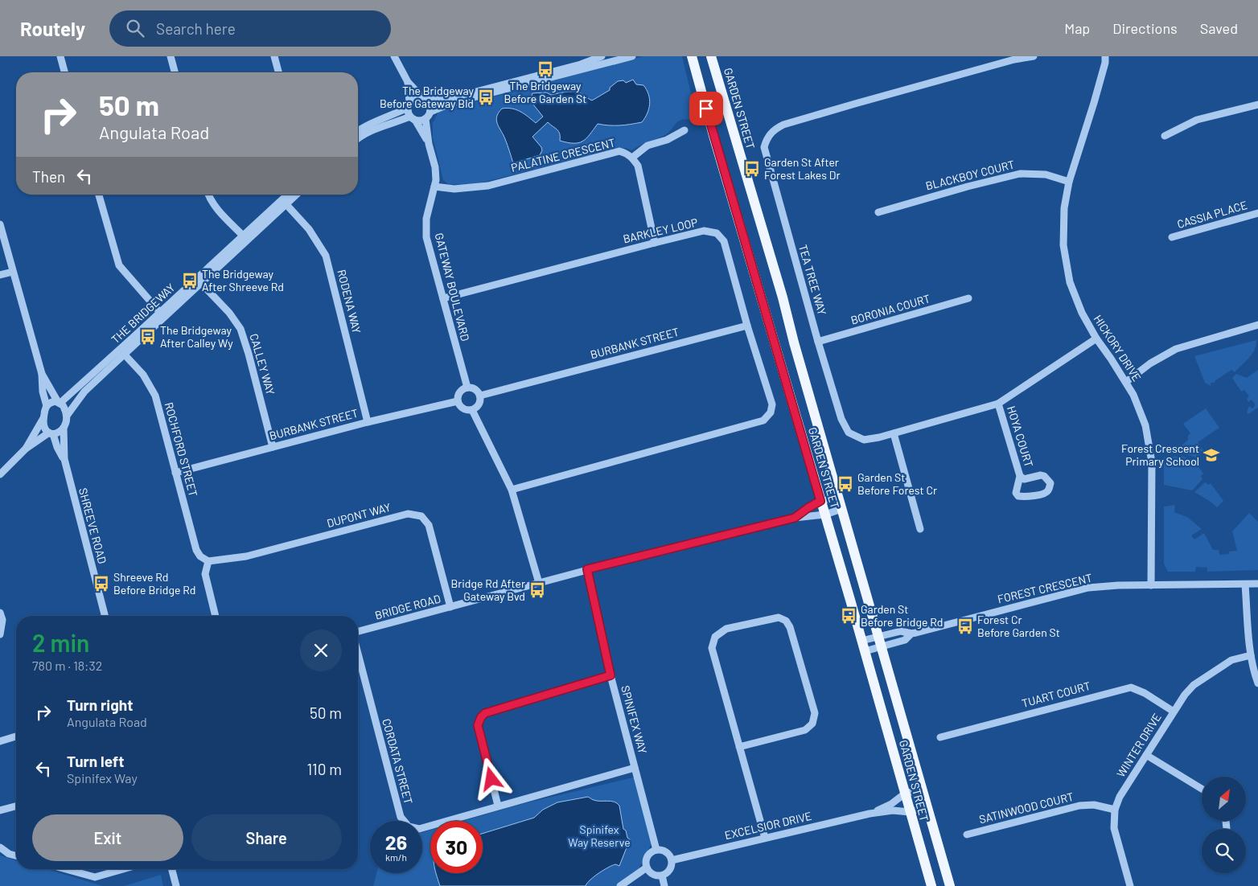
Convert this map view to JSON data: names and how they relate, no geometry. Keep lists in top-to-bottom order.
{
  "streets": {
    "main road": ["GARDEN STREET"],
    "street": [
      "PALATINE CRESCENT",
      "BLACKBOY COURT",
      "CASSIA PLACE",
      "BARKLEY LOOP",
      "TEA TREE WAY",
      "GATEWAY BOULEVARD",
      "RODENA WAY",
      "BORONIA COURT",
      "THE BRIDGEWAY",
      "BURBANK STREET",
      "HICKORY DRIVE",
      "CALLEY WAY",
      "HOYA COURT",
      "ROCHFORD STREET",
      "DUPONT WAY",
      "SHREEVE ROAD",
      "FOREST CRESCENT",
      "BRIDGE ROAD",
      "TUART COURT",
      "SPINIFEX WAY",
      "WINTER DRIVE",
      "CORDATA STREET",
      "SATINWOOD COURT",
      "EXCELSIOR DRIVE"
    ]
  },
  "crossings": [
    ["GARDEN STREET", "FOREST CRESCENT"],
    ["GARDEN STREET", "BRIDGE ROAD"],
    ["GARDEN STREET", "EXCELSIOR DRIVE"],
    ["PALATINE CRESCENT", "GATEWAY BOULEVARD"],
    ["BLACKBOY COURT", "HICKORY DRIVE"],
    ["BARKLEY LOOP", "GATEWAY BOULEVARD"],
    ["BARKLEY LOOP", "BURBANK STREET"],
    ["TEA TREE WAY", "BORONIA COURT"],
    ["TEA TREE WAY", "HICKORY DRIVE"],
    ["TEA TREE WAY", "HOYA COURT"],
    ["GATEWAY BOULEVARD", "BURBANK STREET"],
    ["RODENA WAY", "THE BRIDGEWAY"],
    ["RODENA WAY", "BURBANK STREET"],
    ["THE BRIDGEWAY", "CALLEY WAY"],
    ["THE BRIDGEWAY", "ROCHFORD STREET"],
    ["THE BRIDGEWAY", "SHREEVE ROAD"],
    ["BURBANK STREET", "CALLEY WAY"],
    ["BURBANK STREET", "ROCHFORD STREET"],
    ["HICKORY DRIVE", "FOREST CRESCENT"],
    ["ROCHFORD STREET", "DUPONT WAY"],
    ["DUPONT WAY", "BRIDGE ROAD"],
    ["BRIDGE ROAD", "SPINIFEX WAY"],
    ["TUART COURT", "WINTER DRIVE"],
    ["SPINIFEX WAY", "CORDATA STREET"],
    ["SPINIFEX WAY", "EXCELSIOR DRIVE"],
    ["WINTER DRIVE", "SATINWOOD COURT"]
  ],
  "parks": ["Spinifex Way Reserve"],
  "places": {
    "bus stop": [
      "The Bridgeway Before Garden St",
      "The Bridgeway Before Gateway Bld",
      "Garden St After Forest Lakes Dr",
      "The Bridgeway After Shreeve Rd",
      "The Bridgeway After Calley Wy",
      "Garden St Before Forest Cr",
      "Shreeve Rd Before Bridge Rd",
      "Bridge Rd After Gateway Bvd",
      "Garden St Before Bridge Rd",
      "Forest Cr Before Garden St"
    ],
    "school or university": ["Forest Crescent Primary School"]
  },
  "north": "top right",
  "page": {
    "header": "Routely",
    "search": "Search here",
    "nav": ["Map", "Directions", "Saved"],
    "turn": ["50 m", "Angulata Road"],
    "then": "Then",
    "heading": ["2 min", "780 m · 18:32"],
    "list": [
      {
        "name": "Turn right",
        "note": "Angulata Road",
        "value": "50 m"
      },
      {
        "name": "Turn left",
        "note": "Spinifex Way",
        "value": "110 m"
      }
    ],
    "buttons": ["Exit", "Share"],
    "speed": "26 km/h",
    "limit": "30"
  }
}
